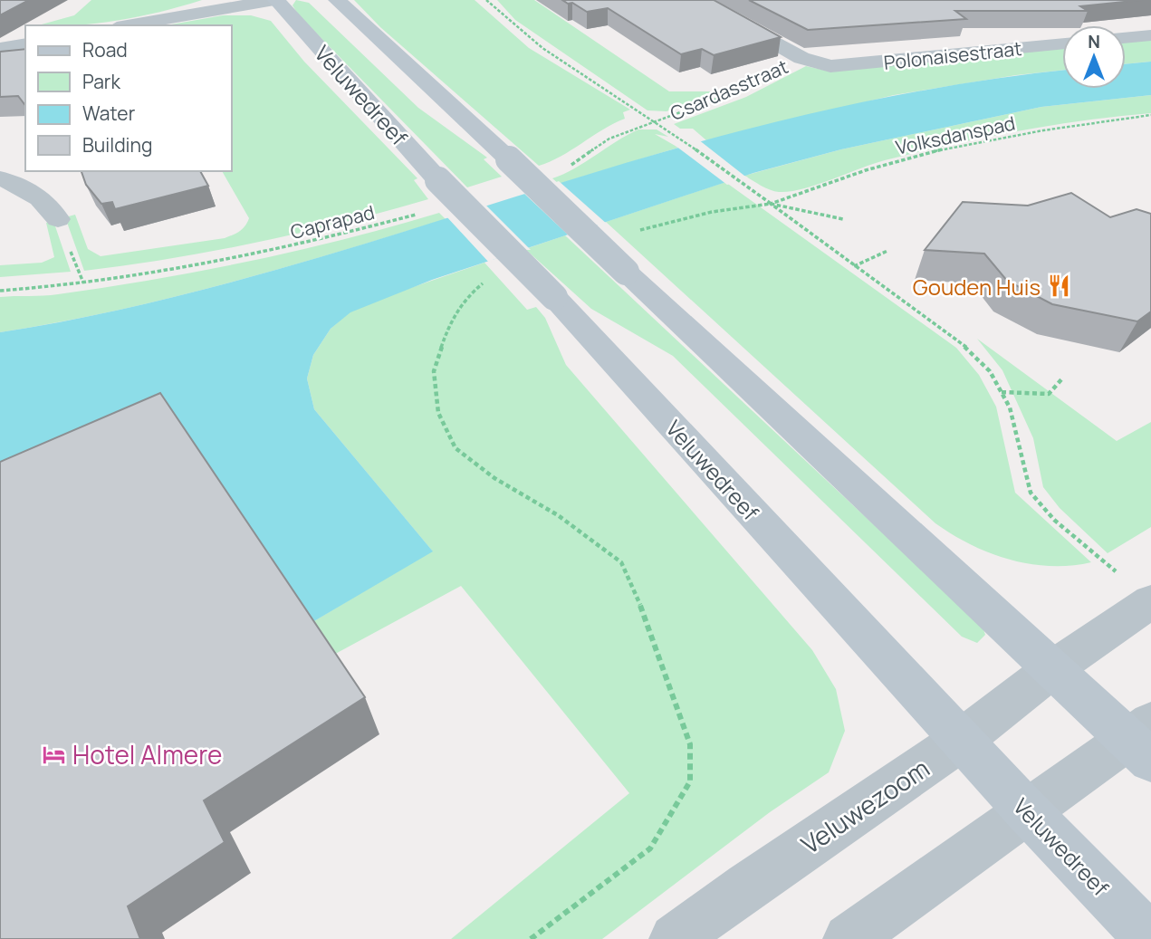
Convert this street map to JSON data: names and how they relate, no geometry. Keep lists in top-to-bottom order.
{
  "streets": {
    "main road": ["Veluwedreef"],
    "street": ["Polonaisestraat", "Csardasstraat", "Veluwezoom"],
    "path": ["Volksdanspad", "Caprapad"]
  },
  "crossings": [
    ["Polonaisestraat", "Csardasstraat"],
    ["Veluwedreef", "Veluwezoom"]
  ],
  "places": {
    "restaurant": ["Gouden Huis"],
    "hotel": ["Hotel Almere"]
  },
  "legend": [
    "Road",
    "Park",
    "Water",
    "Building"
  ],
  "north": "top"
}
